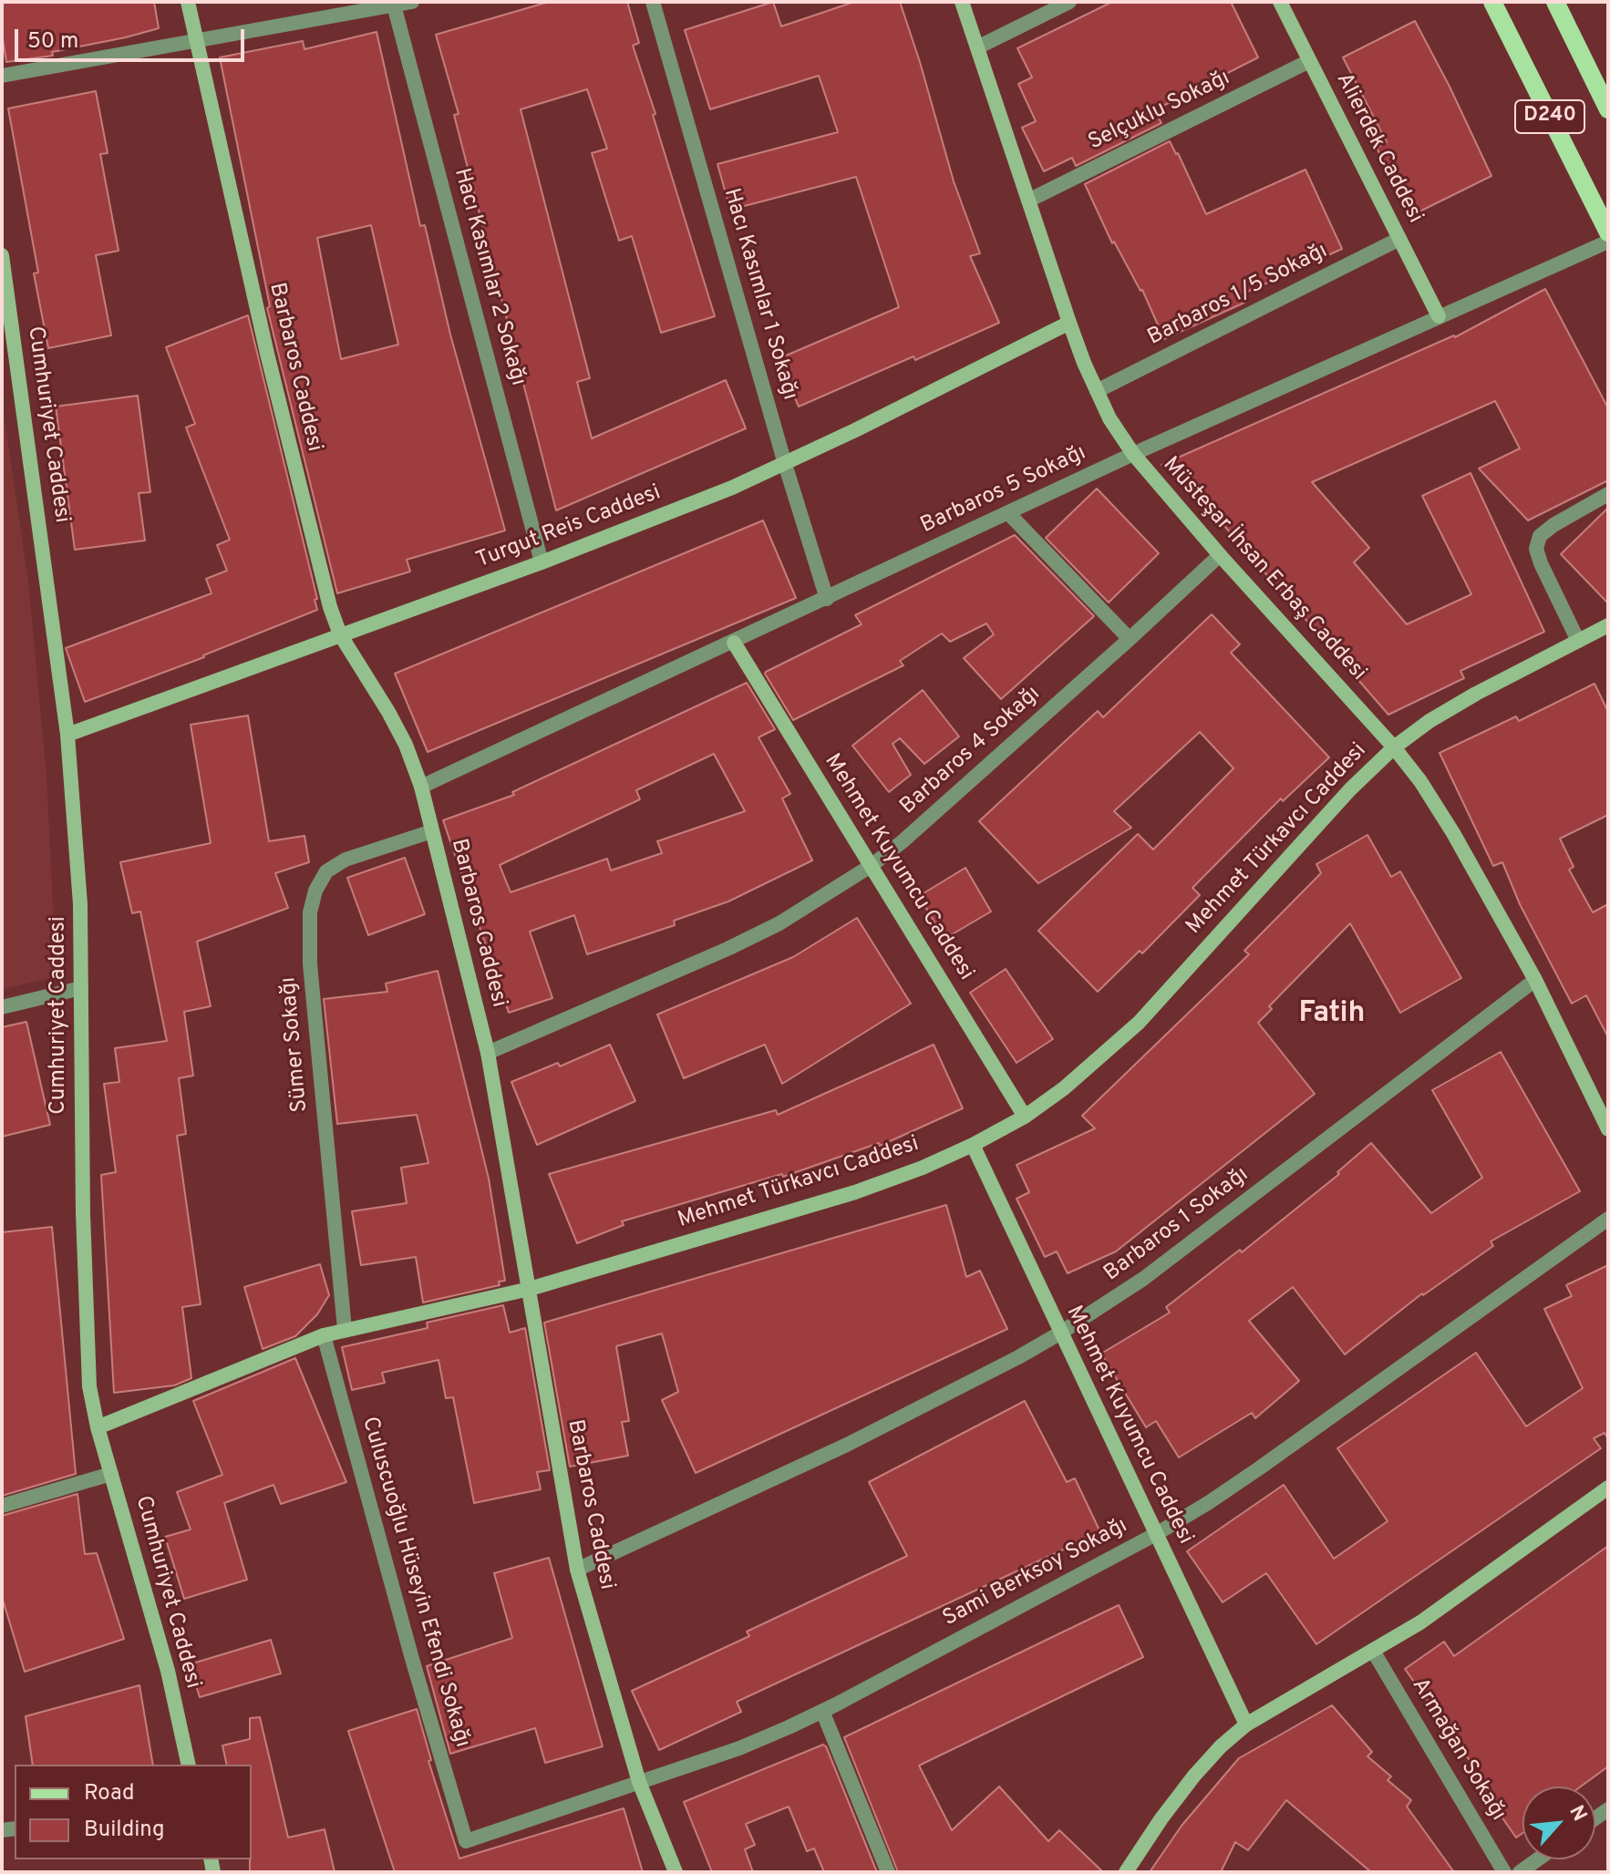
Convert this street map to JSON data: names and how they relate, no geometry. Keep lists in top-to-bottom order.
{
  "streets": {
    "main road": ["D240"],
    "street": [
      "Selçuklu Sokağı",
      "Alierdek Caddesi",
      "Hacı Kasımlar 2 Sokağı",
      "Hacı Kasımlar 1 Sokağı",
      "Barbaros 1/5 Sokağı",
      "Barbaros Caddesi",
      "Cumhuriyet Caddesi",
      "Barbaros 5 Sokağı",
      "Turgut Reis Caddesi",
      "Müsteşar İhsan Erbaş Caddesi",
      "Barbaros 4 Sokağı",
      "Mehmet Türkavcı Caddesi",
      "Mehmet Kuyumcu Caddesi",
      "Sümer Sokağı",
      "Barbaros 1 Sokağı",
      "Sami Berksoy Sokağı",
      "Culuscuoğlu Hüseyin Efendi Sokağı",
      "Armağan Sokağı"
    ]
  },
  "crossings": [
    ["Selçuklu Sokağı", "Alierdek Caddesi"],
    ["Selçuklu Sokağı", "Müsteşar İhsan Erbaş Caddesi"],
    ["Alierdek Caddesi", "Barbaros 1/5 Sokağı"],
    ["Alierdek Caddesi", "Barbaros 5 Sokağı"],
    ["Hacı Kasımlar 2 Sokağı", "Turgut Reis Caddesi"],
    ["Hacı Kasımlar 1 Sokağı", "Barbaros 5 Sokağı"],
    ["Hacı Kasımlar 1 Sokağı", "Turgut Reis Caddesi"],
    ["Barbaros 1/5 Sokağı", "Müsteşar İhsan Erbaş Caddesi"],
    ["Barbaros Caddesi", "Barbaros 5 Sokağı"],
    ["Barbaros Caddesi", "Turgut Reis Caddesi"],
    ["Barbaros Caddesi", "Barbaros 4 Sokağı"],
    ["Barbaros Caddesi", "Mehmet Türkavcı Caddesi"],
    ["Barbaros Caddesi", "Sümer Sokağı"],
    ["Barbaros Caddesi", "Barbaros 1 Sokağı"],
    ["Barbaros Caddesi", "Sami Berksoy Sokağı"],
    ["Cumhuriyet Caddesi", "Turgut Reis Caddesi"],
    ["Cumhuriyet Caddesi", "Mehmet Türkavcı Caddesi"],
    ["Barbaros 5 Sokağı", "Müsteşar İhsan Erbaş Caddesi"],
    ["Barbaros 5 Sokağı", "Mehmet Kuyumcu Caddesi"],
    ["Turgut Reis Caddesi", "Müsteşar İhsan Erbaş Caddesi"],
    ["Müsteşar İhsan Erbaş Caddesi", "Barbaros 4 Sokağı"],
    ["Müsteşar İhsan Erbaş Caddesi", "Mehmet Türkavcı Caddesi"],
    ["Müsteşar İhsan Erbaş Caddesi", "Barbaros 1 Sokağı"],
    ["Barbaros 4 Sokağı", "Mehmet Kuyumcu Caddesi"],
    ["Mehmet Türkavcı Caddesi", "Mehmet Kuyumcu Caddesi"],
    ["Mehmet Türkavcı Caddesi", "Sümer Sokağı"],
    ["Mehmet Türkavcı Caddesi", "Culuscuoğlu Hüseyin Efendi Sokağı"],
    ["Mehmet Kuyumcu Caddesi", "Barbaros 1 Sokağı"],
    ["Mehmet Kuyumcu Caddesi", "Sami Berksoy Sokağı"],
    ["Sami Berksoy Sokağı", "Culuscuoğlu Hüseyin Efendi Sokağı"]
  ],
  "districts": ["Fatih"],
  "legend": ["Road", "Building"],
  "scale_bar": "50 m",
  "north": "top right"
}
